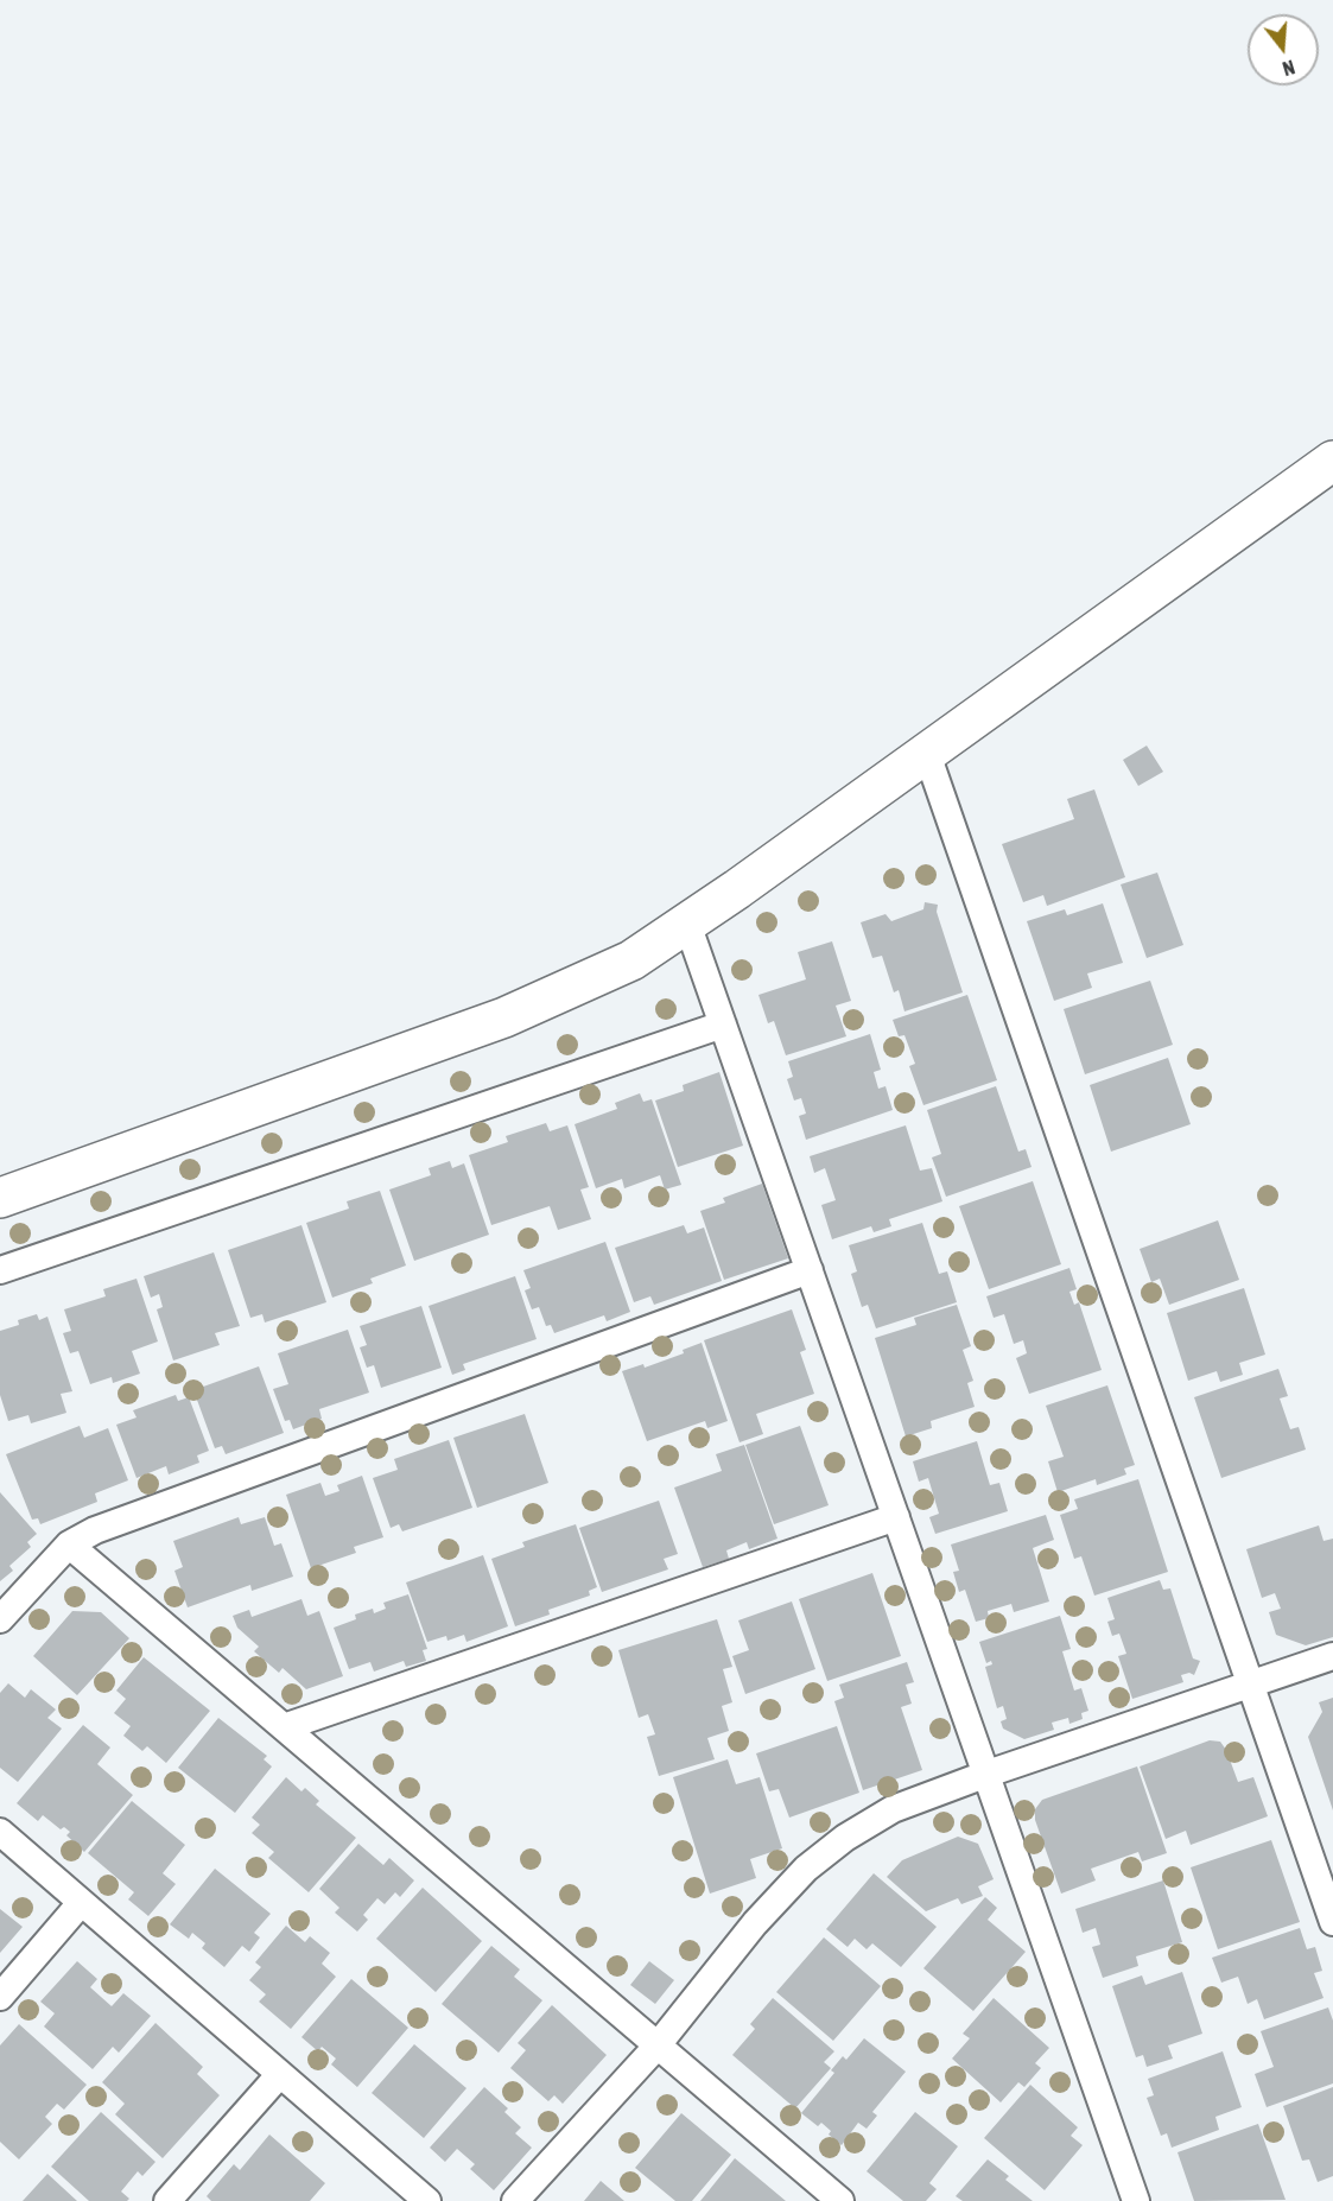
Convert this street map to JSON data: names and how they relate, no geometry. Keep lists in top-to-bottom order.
{
  "north": "bottom"
}
